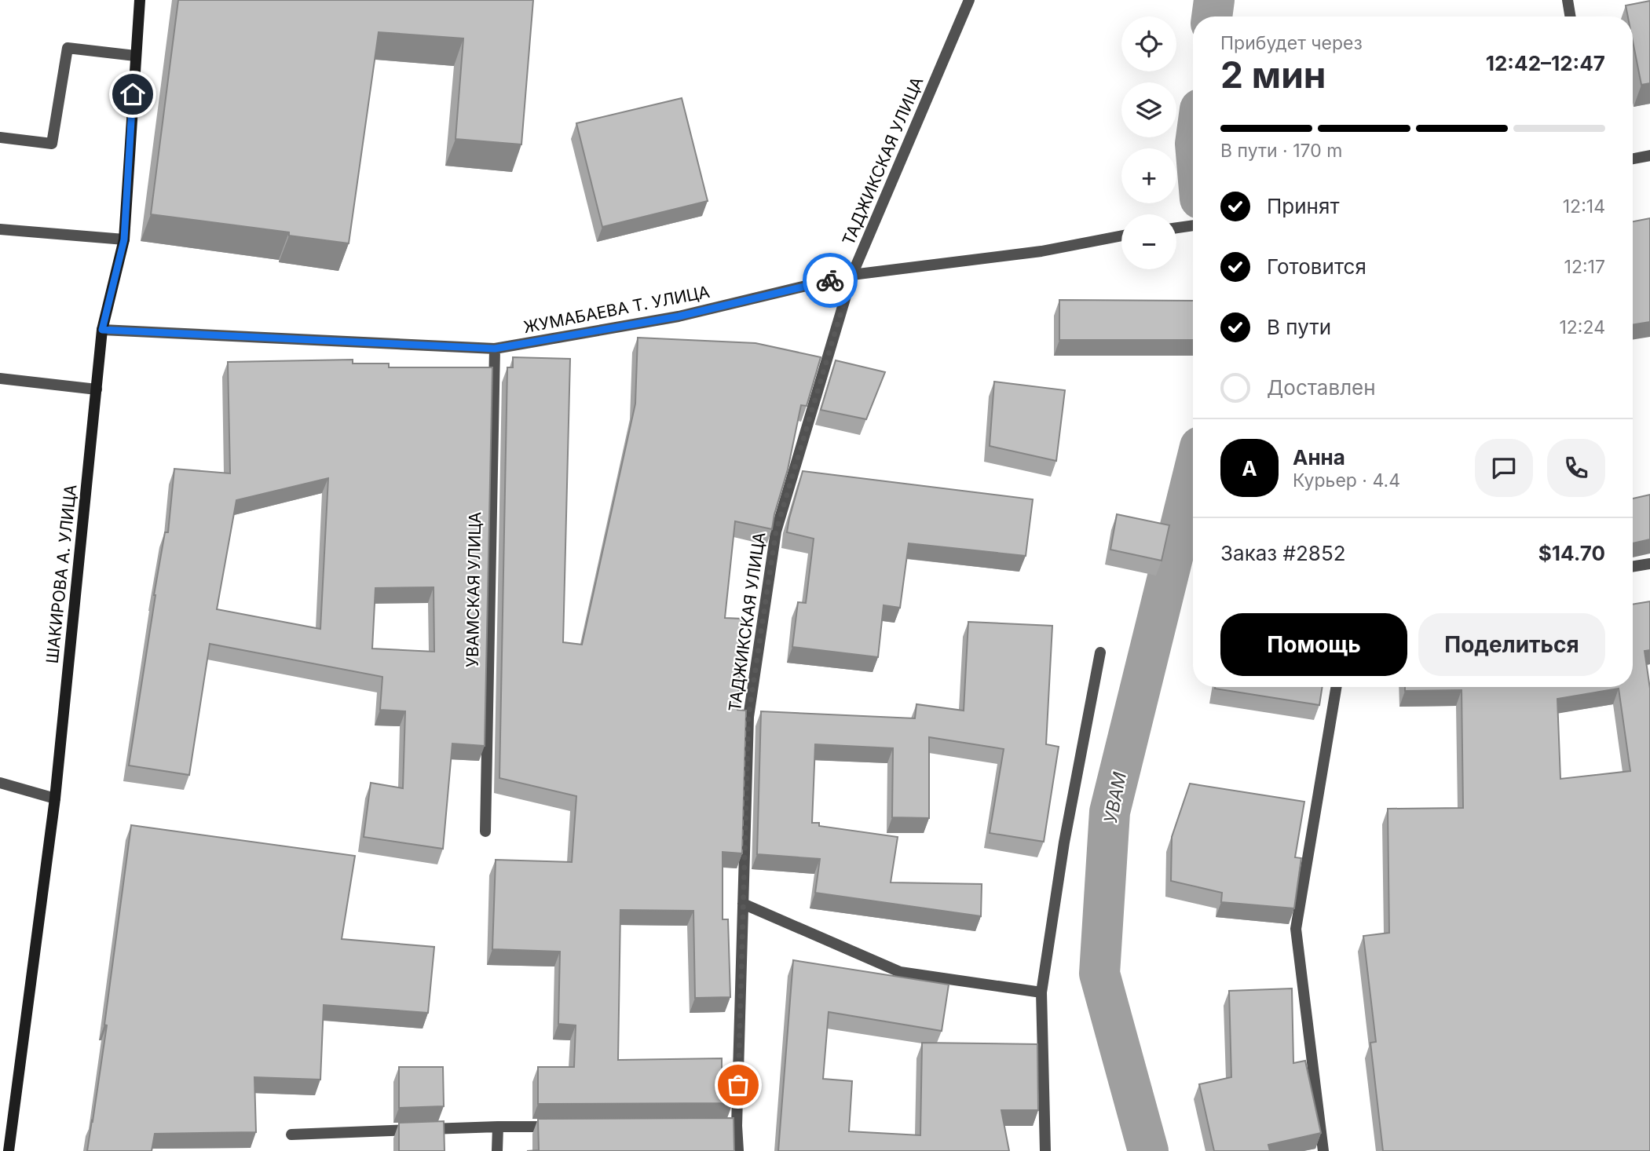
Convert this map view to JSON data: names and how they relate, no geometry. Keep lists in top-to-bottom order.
{
  "streets": {
    "main road": ["ШАКИРОВА А. УЛИЦА"],
    "street": ["ТАДЖИКСКАЯ УЛИЦА", "ЖУМАБАЕВА Т. УЛИЦА", "УВАМСКАЯ УЛИЦА"]
  },
  "crossings": [
    ["ТАДЖИКСКАЯ УЛИЦА", "ЖУМАБАЕВА Т. УЛИЦА"],
    ["ЖУМАБАЕВА Т. УЛИЦА", "ШАКИРОВА А. УЛИЦА"],
    ["ЖУМАБАЕВА Т. УЛИЦА", "УВАМСКАЯ УЛИЦА"]
  ],
  "water": ["УВАМ"],
  "page": {
    "map_buttons": ["+", "−"],
    "heading": ["2 мин", "Прибудет через", "12:42–12:47"],
    "panel": [
      "Анна",
      "Курьер · 4.4",
      "Заказ #2852",
      "$14.70"
    ],
    "bar": "В пути · 170 m",
    "list": [
      ["Принят", "12:14"],
      ["Готовится", "12:17"],
      ["В пути", "12:24"],
      "Доставлен"
    ],
    "round": "А",
    "buttons": ["Помощь", "Поделиться"]
  }
}
